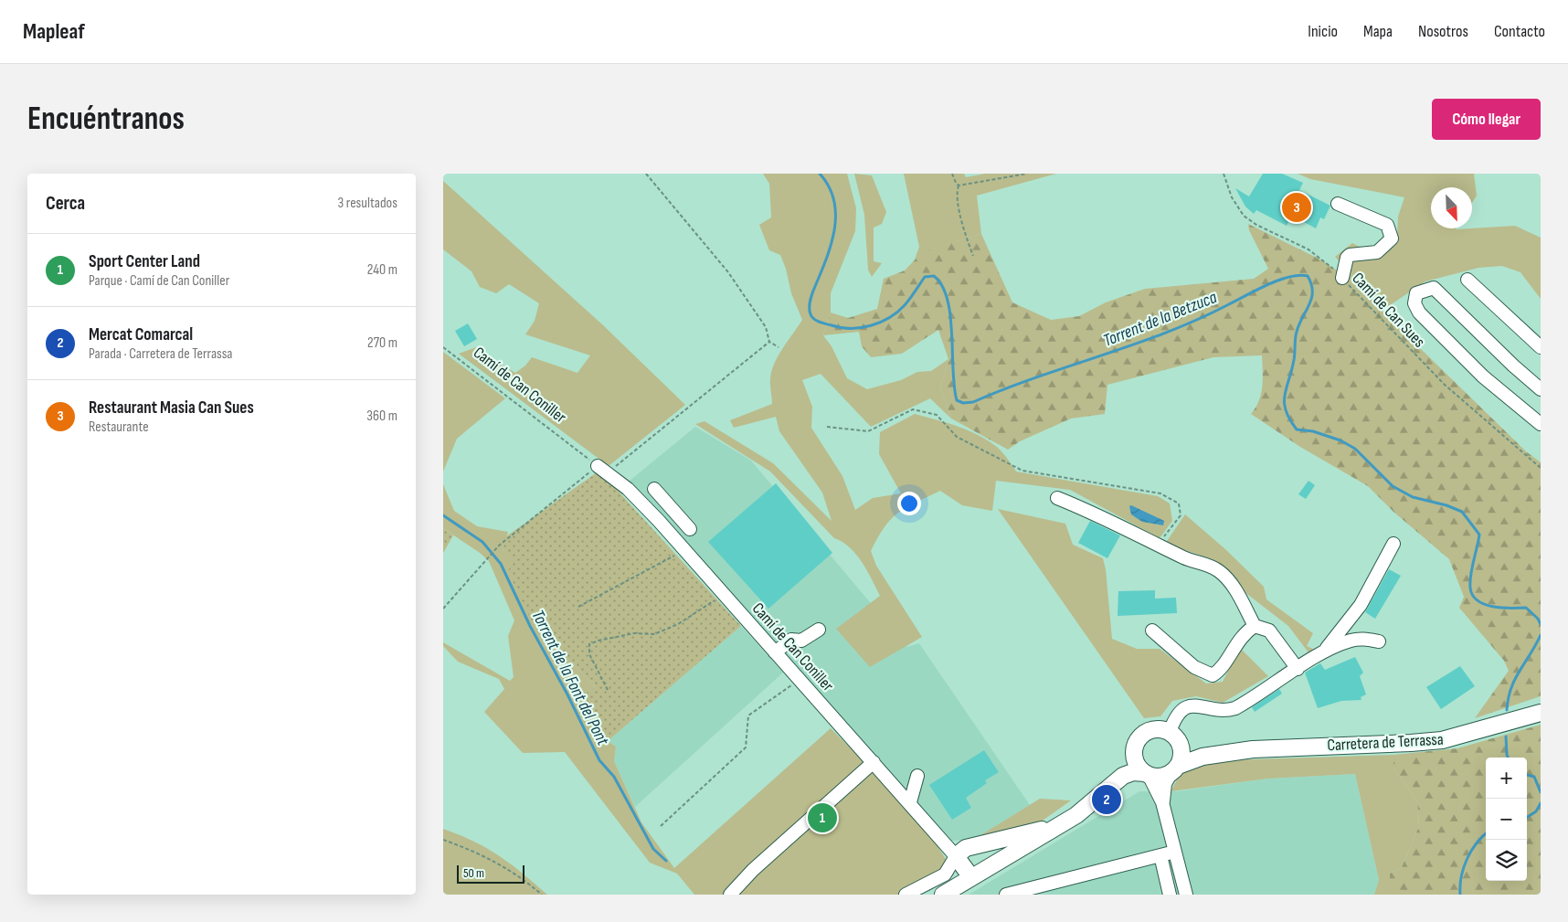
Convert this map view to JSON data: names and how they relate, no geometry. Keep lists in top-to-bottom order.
{
  "streets": {
    "main road": ["Carretera de Terrassa"],
    "street": ["Camí de Can Coniller"],
    "path": ["Camí de Can Sues"]
  },
  "water": ["Torrent de la Betzuca", "Torrent de la Font del Pont"],
  "scale_bar": "50 m",
  "north": "bottom right",
  "page": {
    "header": "Mapleaf",
    "nav": [
      "Inicio",
      "Mapa",
      "Nosotros",
      "Contacto"
    ],
    "buttons": "Cómo llegar",
    "title": "Encuéntranos",
    "heading": ["Cerca", "3 resultados"],
    "pins": ["3", "2", "1"],
    "list": [
      {
        "mark": "1",
        "name": "Sport Center Land",
        "note": "Parque · Camí de Can Coniller",
        "value": "240 m"
      },
      {
        "mark": "2",
        "name": "Mercat Comarcal",
        "note": "Parada · Carretera de Terrassa",
        "value": "270 m"
      },
      {
        "mark": "3",
        "name": "Restaurant Masia Can Sues",
        "note": "Restaurante",
        "value": "360 m"
      }
    ],
    "map_buttons": ["+", "−"],
    "scale": "50 m"
  }
}
